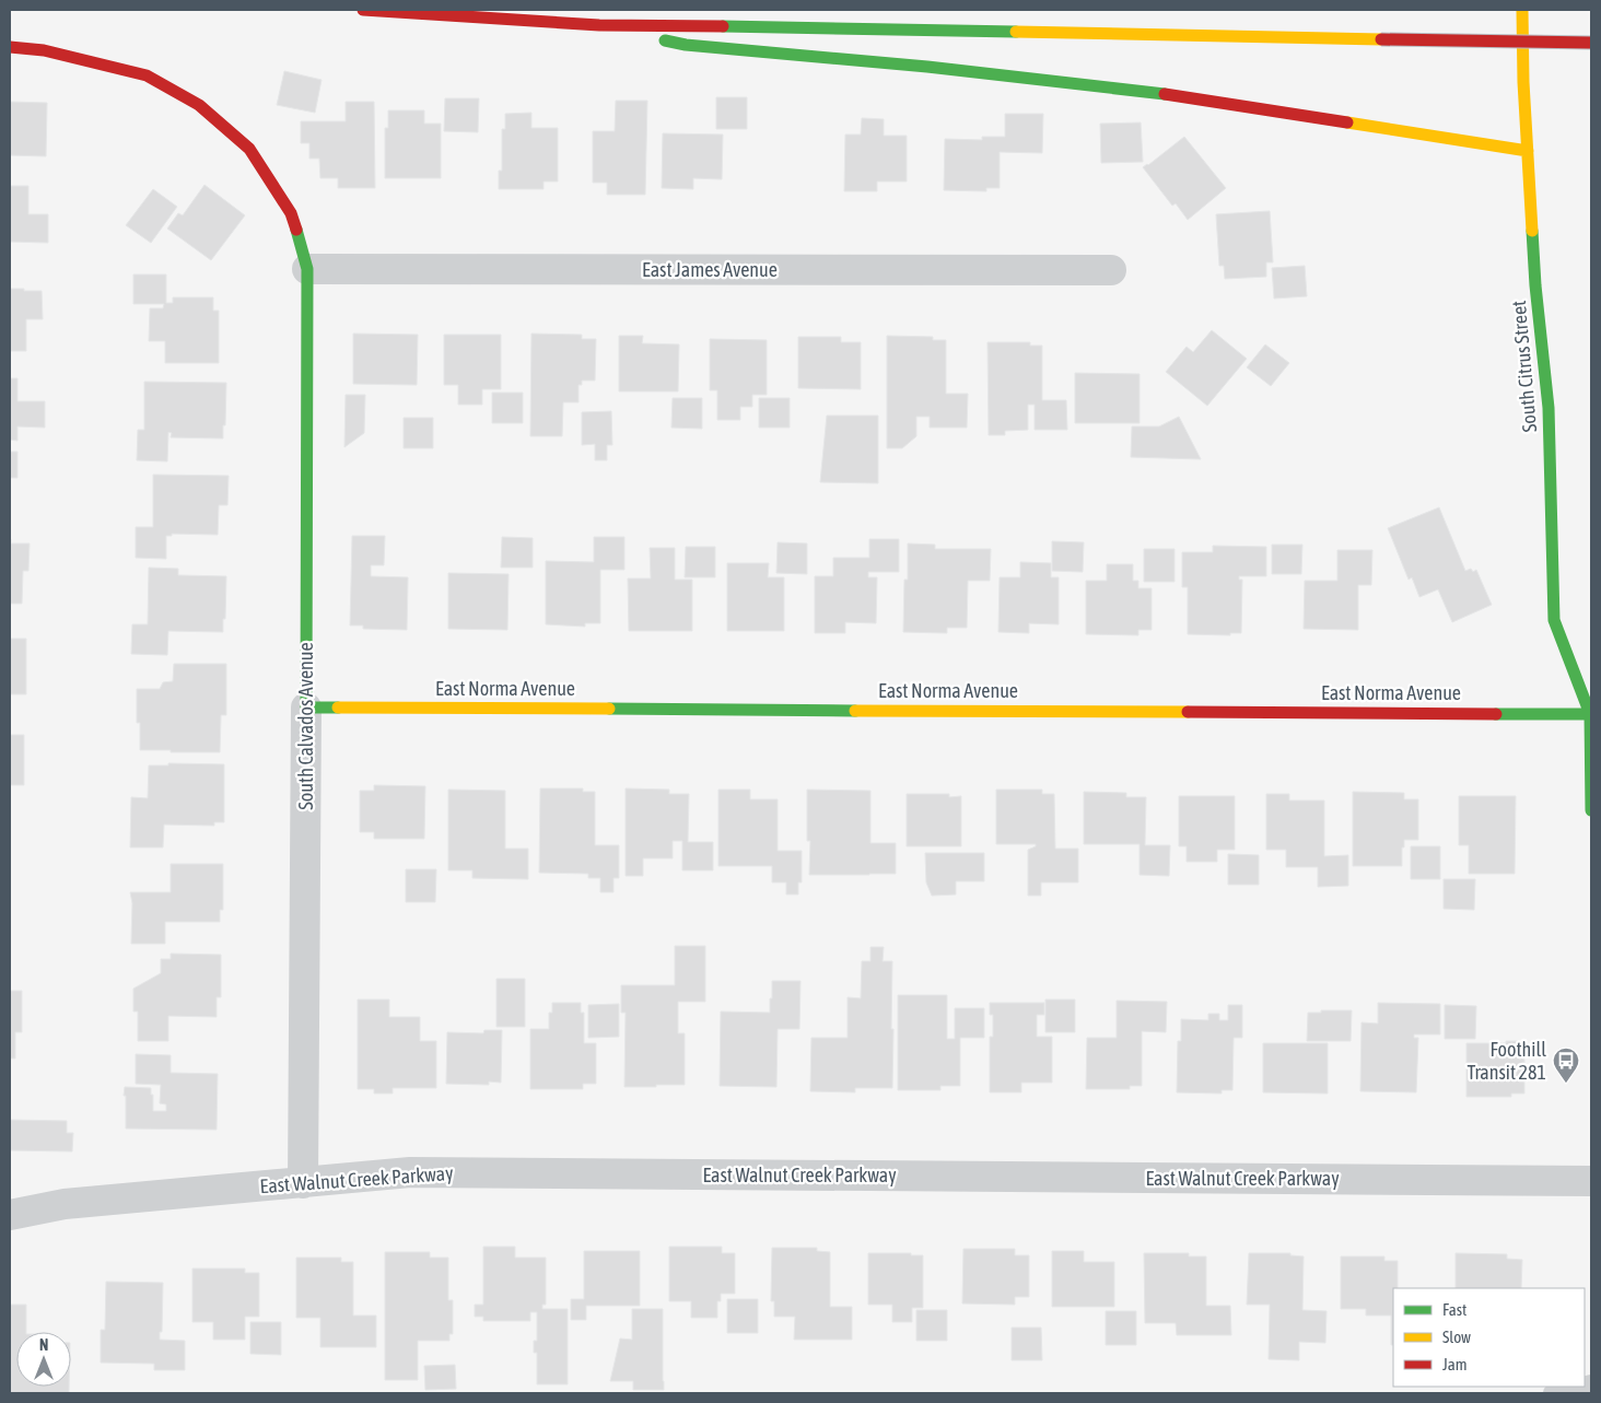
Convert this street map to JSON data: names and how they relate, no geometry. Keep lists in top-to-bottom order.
{
  "streets": {
    "main road": ["South Citrus Street", "East Norma Avenue", "South Calvados Avenue"],
    "street": ["East James Avenue", "East Walnut Creek Parkway"]
  },
  "crossings": [
    ["East James Avenue", "South Calvados Avenue"],
    ["South Citrus Street", "East Norma Avenue"],
    ["East Norma Avenue", "South Calvados Avenue"],
    ["South Calvados Avenue", "East Walnut Creek Parkway"]
  ],
  "places": {
    "bus stop": ["Foothill Transit 281"]
  },
  "legend": ["Fast", "Slow", "Jam"],
  "north": "top"
}
